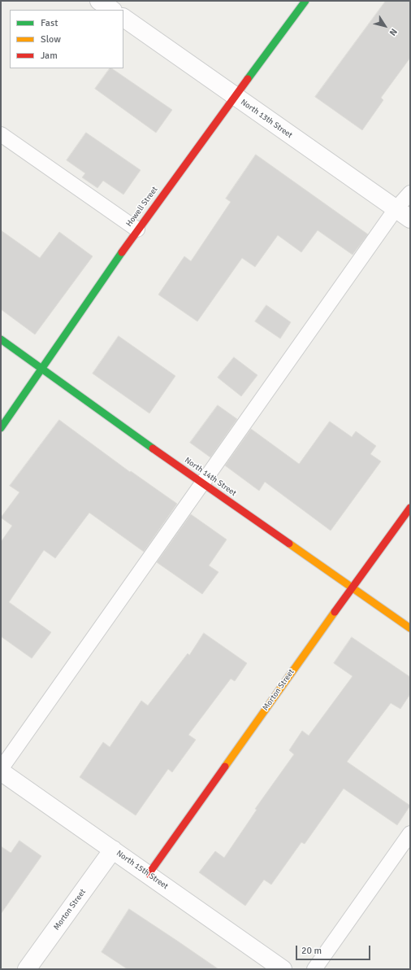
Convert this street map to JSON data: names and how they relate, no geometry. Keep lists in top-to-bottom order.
{
  "streets": {
    "street": [
      "North 13th Street",
      "Howell Street",
      "North 14th Street",
      "Morton Street",
      "North 15th Street"
    ]
  },
  "crossings": [
    ["North 13th Street", "Howell Street"],
    ["Howell Street", "North 14th Street"],
    ["North 14th Street", "Morton Street"],
    ["Morton Street", "North 15th Street"]
  ],
  "legend": ["Fast", "Slow", "Jam"],
  "scale_bar": "20 m",
  "north": "bottom right"
}
